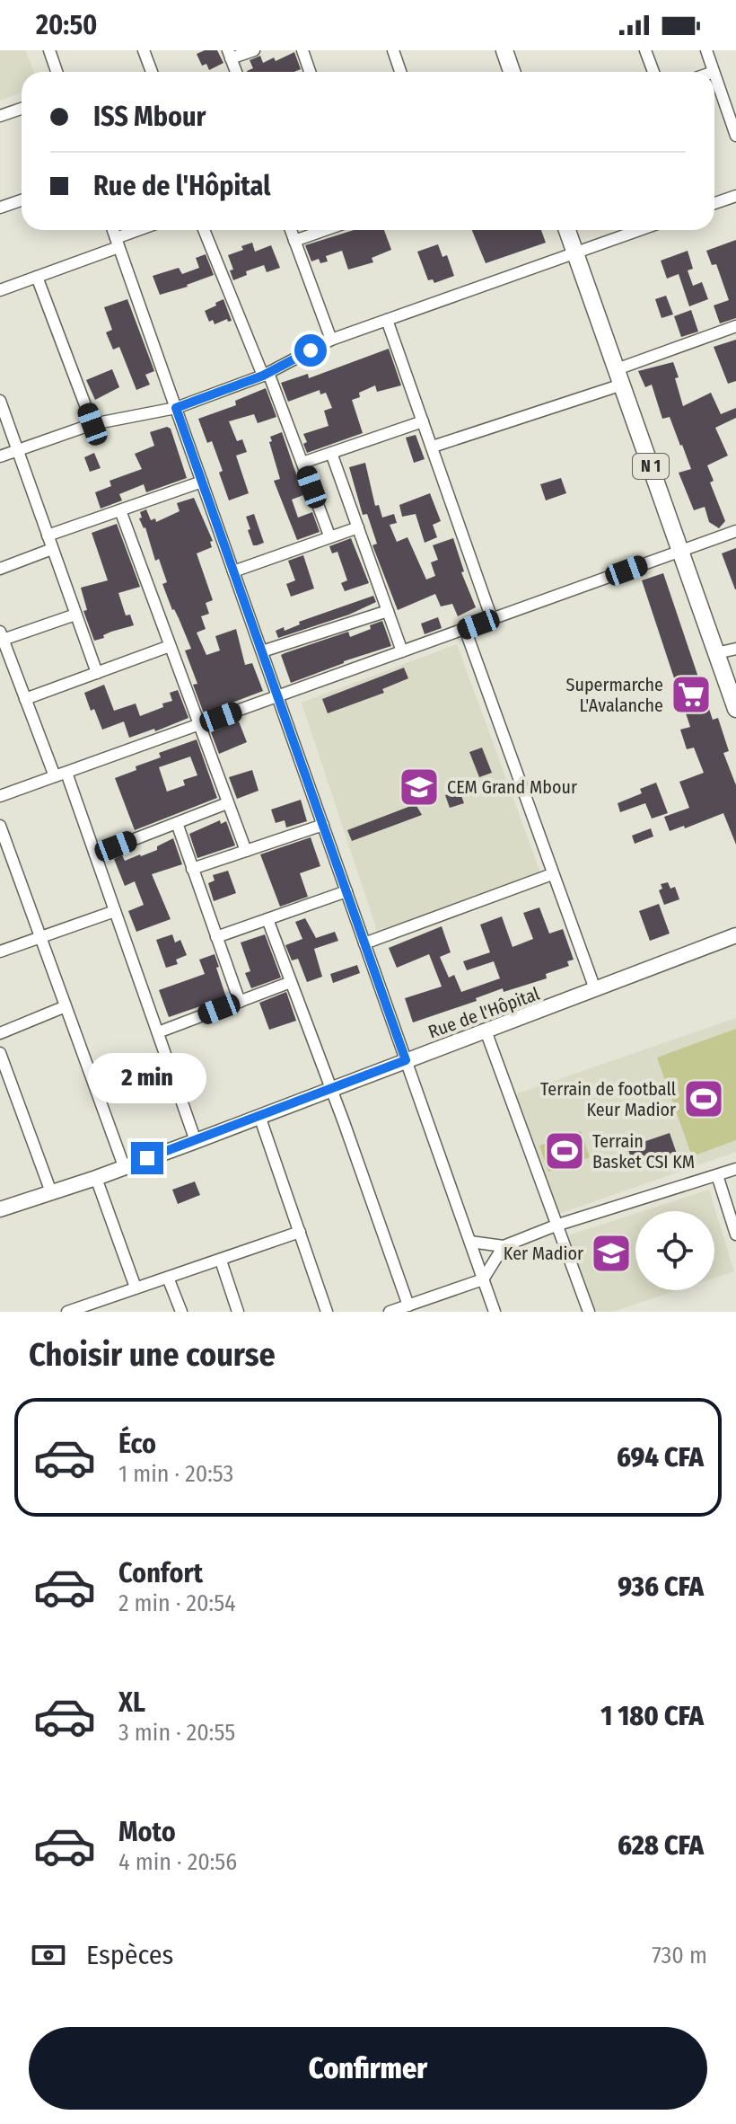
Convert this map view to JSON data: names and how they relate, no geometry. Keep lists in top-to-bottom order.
{
  "streets": {
    "highway": ["N 1"],
    "main road": ["Rue de l'Hôpital"]
  },
  "places": {
    "supermarket": ["Supermarche L'Avalanche"],
    "school or university": ["CEM Grand Mbour", "Ker Madior"],
    "sports": ["Terrain de football Keur Madior", "Terrain Basket CSI KM"]
  },
  "page": {
    "status": "20:50",
    "banner": ["ISS Mbour", "Rue de l'Hôpital"],
    "bubble": "2 min",
    "heading": "Choisir une course",
    "list": [
      {
        "name": "Éco",
        "note": "1 min · 20:53",
        "value": "694 CFA"
      },
      {
        "name": "Confort",
        "note": "2 min · 20:54",
        "value": "936 CFA"
      },
      {
        "name": "XL",
        "note": "3 min · 20:55",
        "value": "1 180 CFA"
      },
      {
        "name": "Moto",
        "note": "4 min · 20:56",
        "value": "628 CFA"
      }
    ],
    "pay": ["Espèces", "730 m"],
    "buttons": "Confirmer"
  }
}
